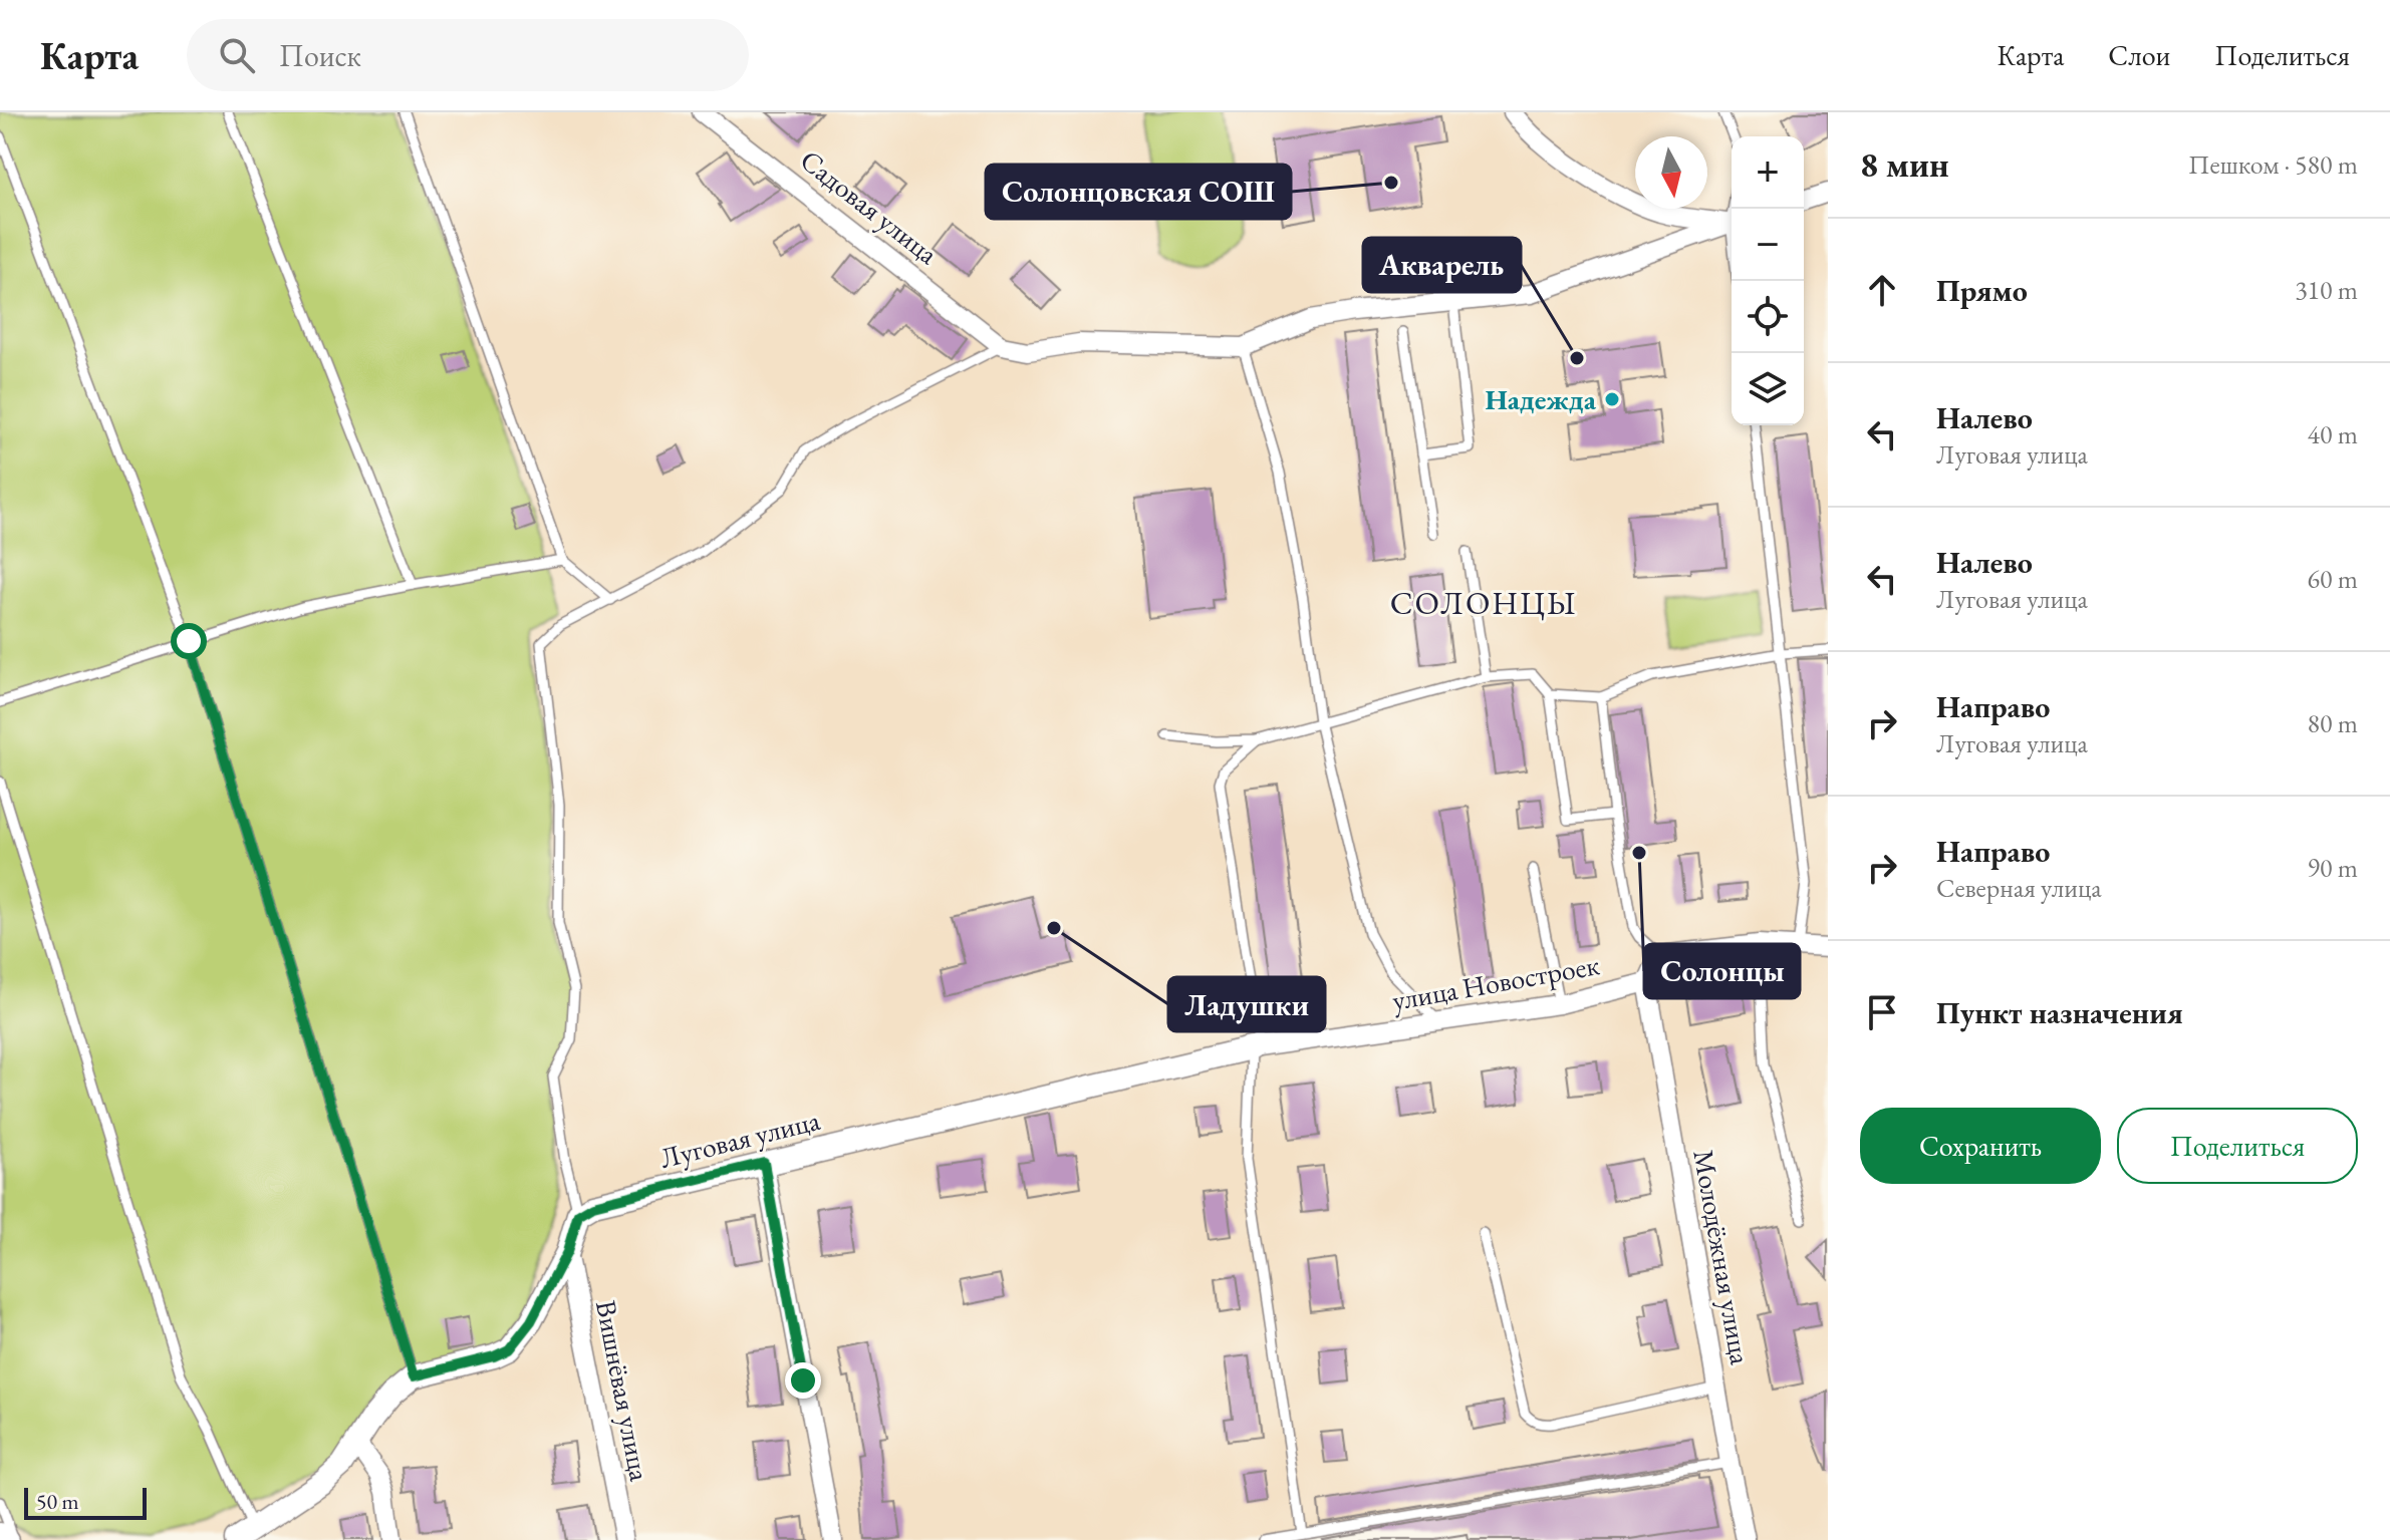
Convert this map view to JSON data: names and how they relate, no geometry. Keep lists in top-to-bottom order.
{
  "streets": {
    "street": [
      "Садовая улица",
      "улица Новостроек",
      "Луговая улица",
      "Молодёжная улица",
      "Вишнёвая улица"
    ]
  },
  "crossings": [
    ["улица Новостроек", "Луговая улица"],
    ["улица Новостроек", "Молодёжная улица"]
  ],
  "districts": ["СОЛОНЦЫ"],
  "places": [
    "Солонцовская СОШ",
    "Акварель",
    "Надежда",
    "Солонцы",
    "Ладушки"
  ],
  "scale_bar": "50 m",
  "north": "bottom",
  "page": {
    "header": "Карта",
    "search": "Поиск",
    "nav": ["Карта", "Слои", "Поделиться"],
    "heading": ["8 мин", "Пешком · 580 m"],
    "map_buttons": ["+", "−"],
    "list": [
      ["Прямо", "310 m"],
      ["Налево", "Луговая улица", "40 m"],
      ["Налево", "Луговая улица", "60 m"],
      ["Направо", "Луговая улица", "80 m"],
      ["Направо", "Северная улица", "90 m"],
      "Пункт назначения"
    ],
    "buttons": ["Сохранить", "Поделиться"],
    "scale": "50 m"
  }
}
